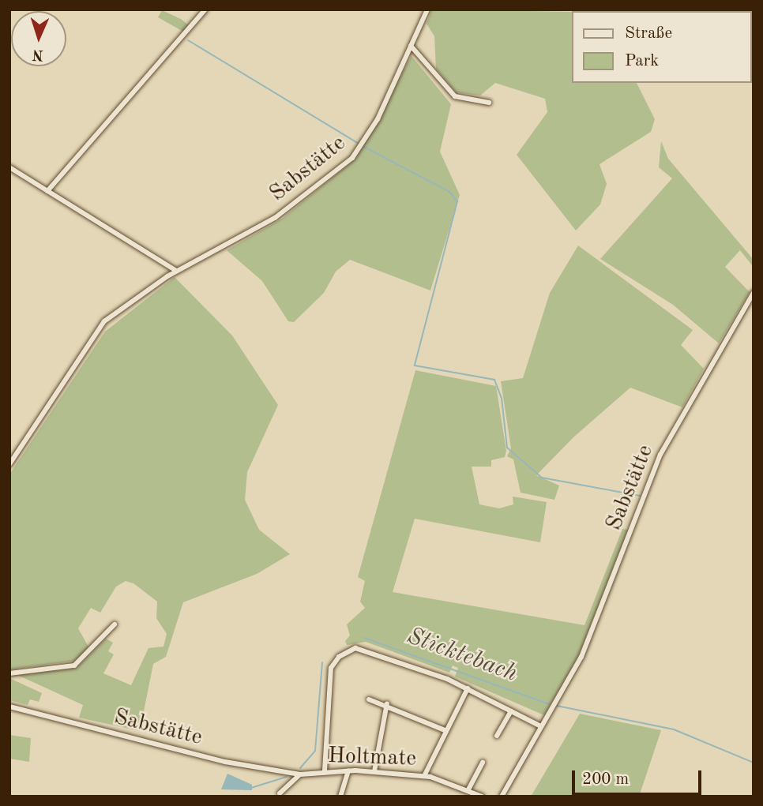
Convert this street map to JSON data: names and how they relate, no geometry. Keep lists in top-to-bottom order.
{
  "streets": {
    "street": ["Sabstätte", "Holtmate"]
  },
  "crossings": [
    ["Sabstätte", "Holtmate"]
  ],
  "water": ["Sticktebach"],
  "legend": ["Straße", "Park"],
  "scale_bar": "200 m",
  "north": "bottom"
}
